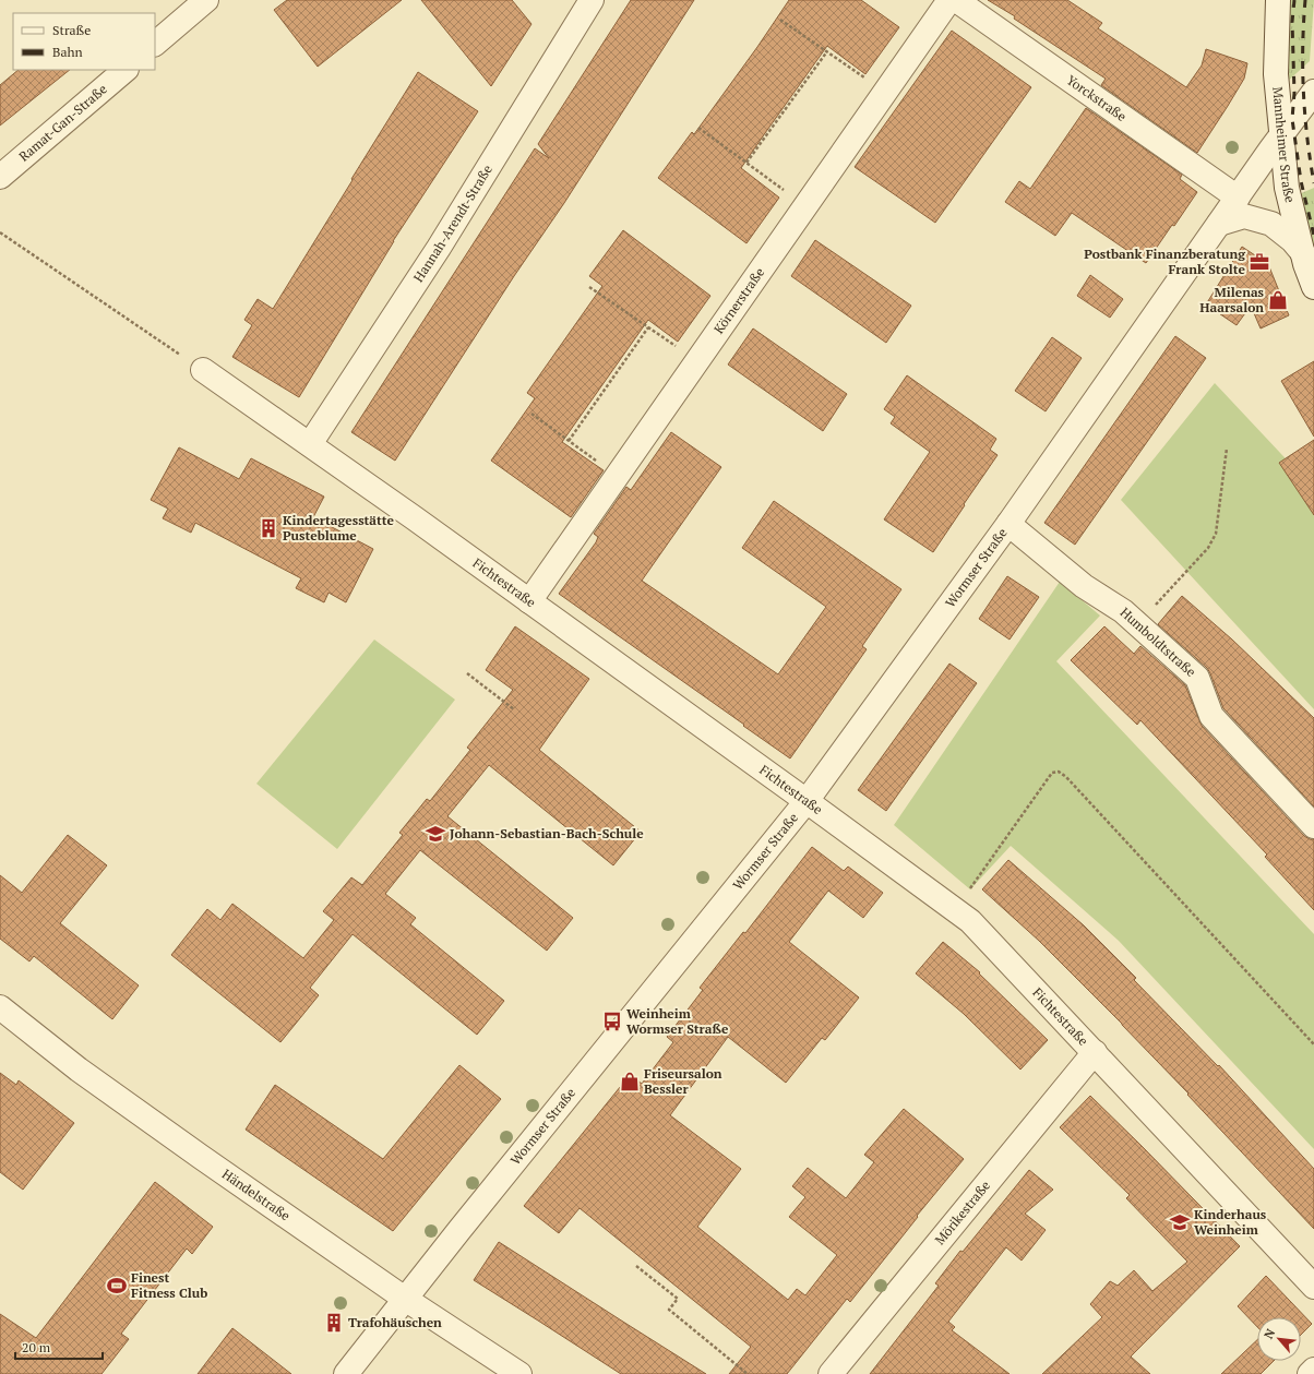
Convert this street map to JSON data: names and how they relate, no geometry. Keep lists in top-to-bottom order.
{
  "streets": {
    "street": [
      "Yorckstraße",
      "Ramat-Gan-Straße",
      "Mannheimer Straße",
      "Hannah-Arendt-Straße",
      "Körnerstraße",
      "Wormser Straße",
      "Fichtestraße",
      "Humboldtstraße",
      "Händelstraße",
      "Mörikestraße"
    ]
  },
  "crossings": [
    ["Yorckstraße", "Wormser Straße"],
    ["Mannheimer Straße", "Wormser Straße"],
    ["Hannah-Arendt-Straße", "Fichtestraße"],
    ["Körnerstraße", "Fichtestraße"],
    ["Wormser Straße", "Fichtestraße"],
    ["Wormser Straße", "Humboldtstraße"],
    ["Wormser Straße", "Händelstraße"],
    ["Fichtestraße", "Mörikestraße"]
  ],
  "places": {
    "office": ["Postbank Finanzberatung Frank Stolte"],
    "shop": ["Milenas Haarsalon", "Friseursalon Bessler"],
    "building": ["Kindertagesstätte Pusteblume", "Trafohäuschen"],
    "school or university": ["Johann-Sebastian-Bach-Schule", "Kinderhaus Weinheim"],
    "bus stop": ["Weinheim Wormser Straße"],
    "sports": ["Finest Fitness Club"]
  },
  "legend": ["Straße", "Bahn"],
  "scale_bar": "20 m",
  "north": "top left"
}
